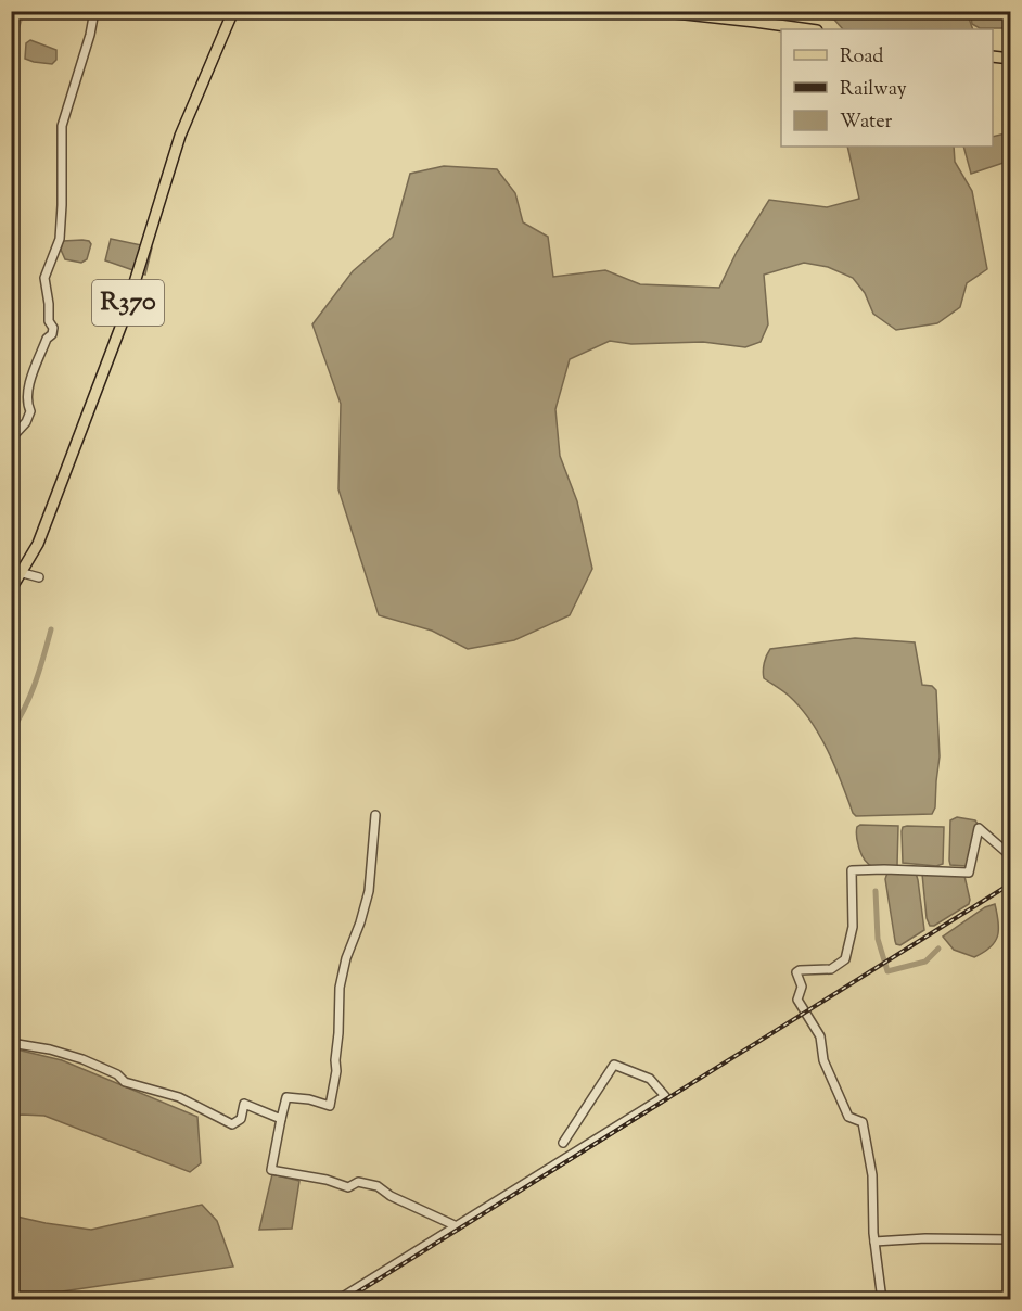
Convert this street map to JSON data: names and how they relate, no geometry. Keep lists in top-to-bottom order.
{
  "streets": {
    "main road": ["R370"]
  },
  "legend": ["Road", "Railway", "Water"]
}
